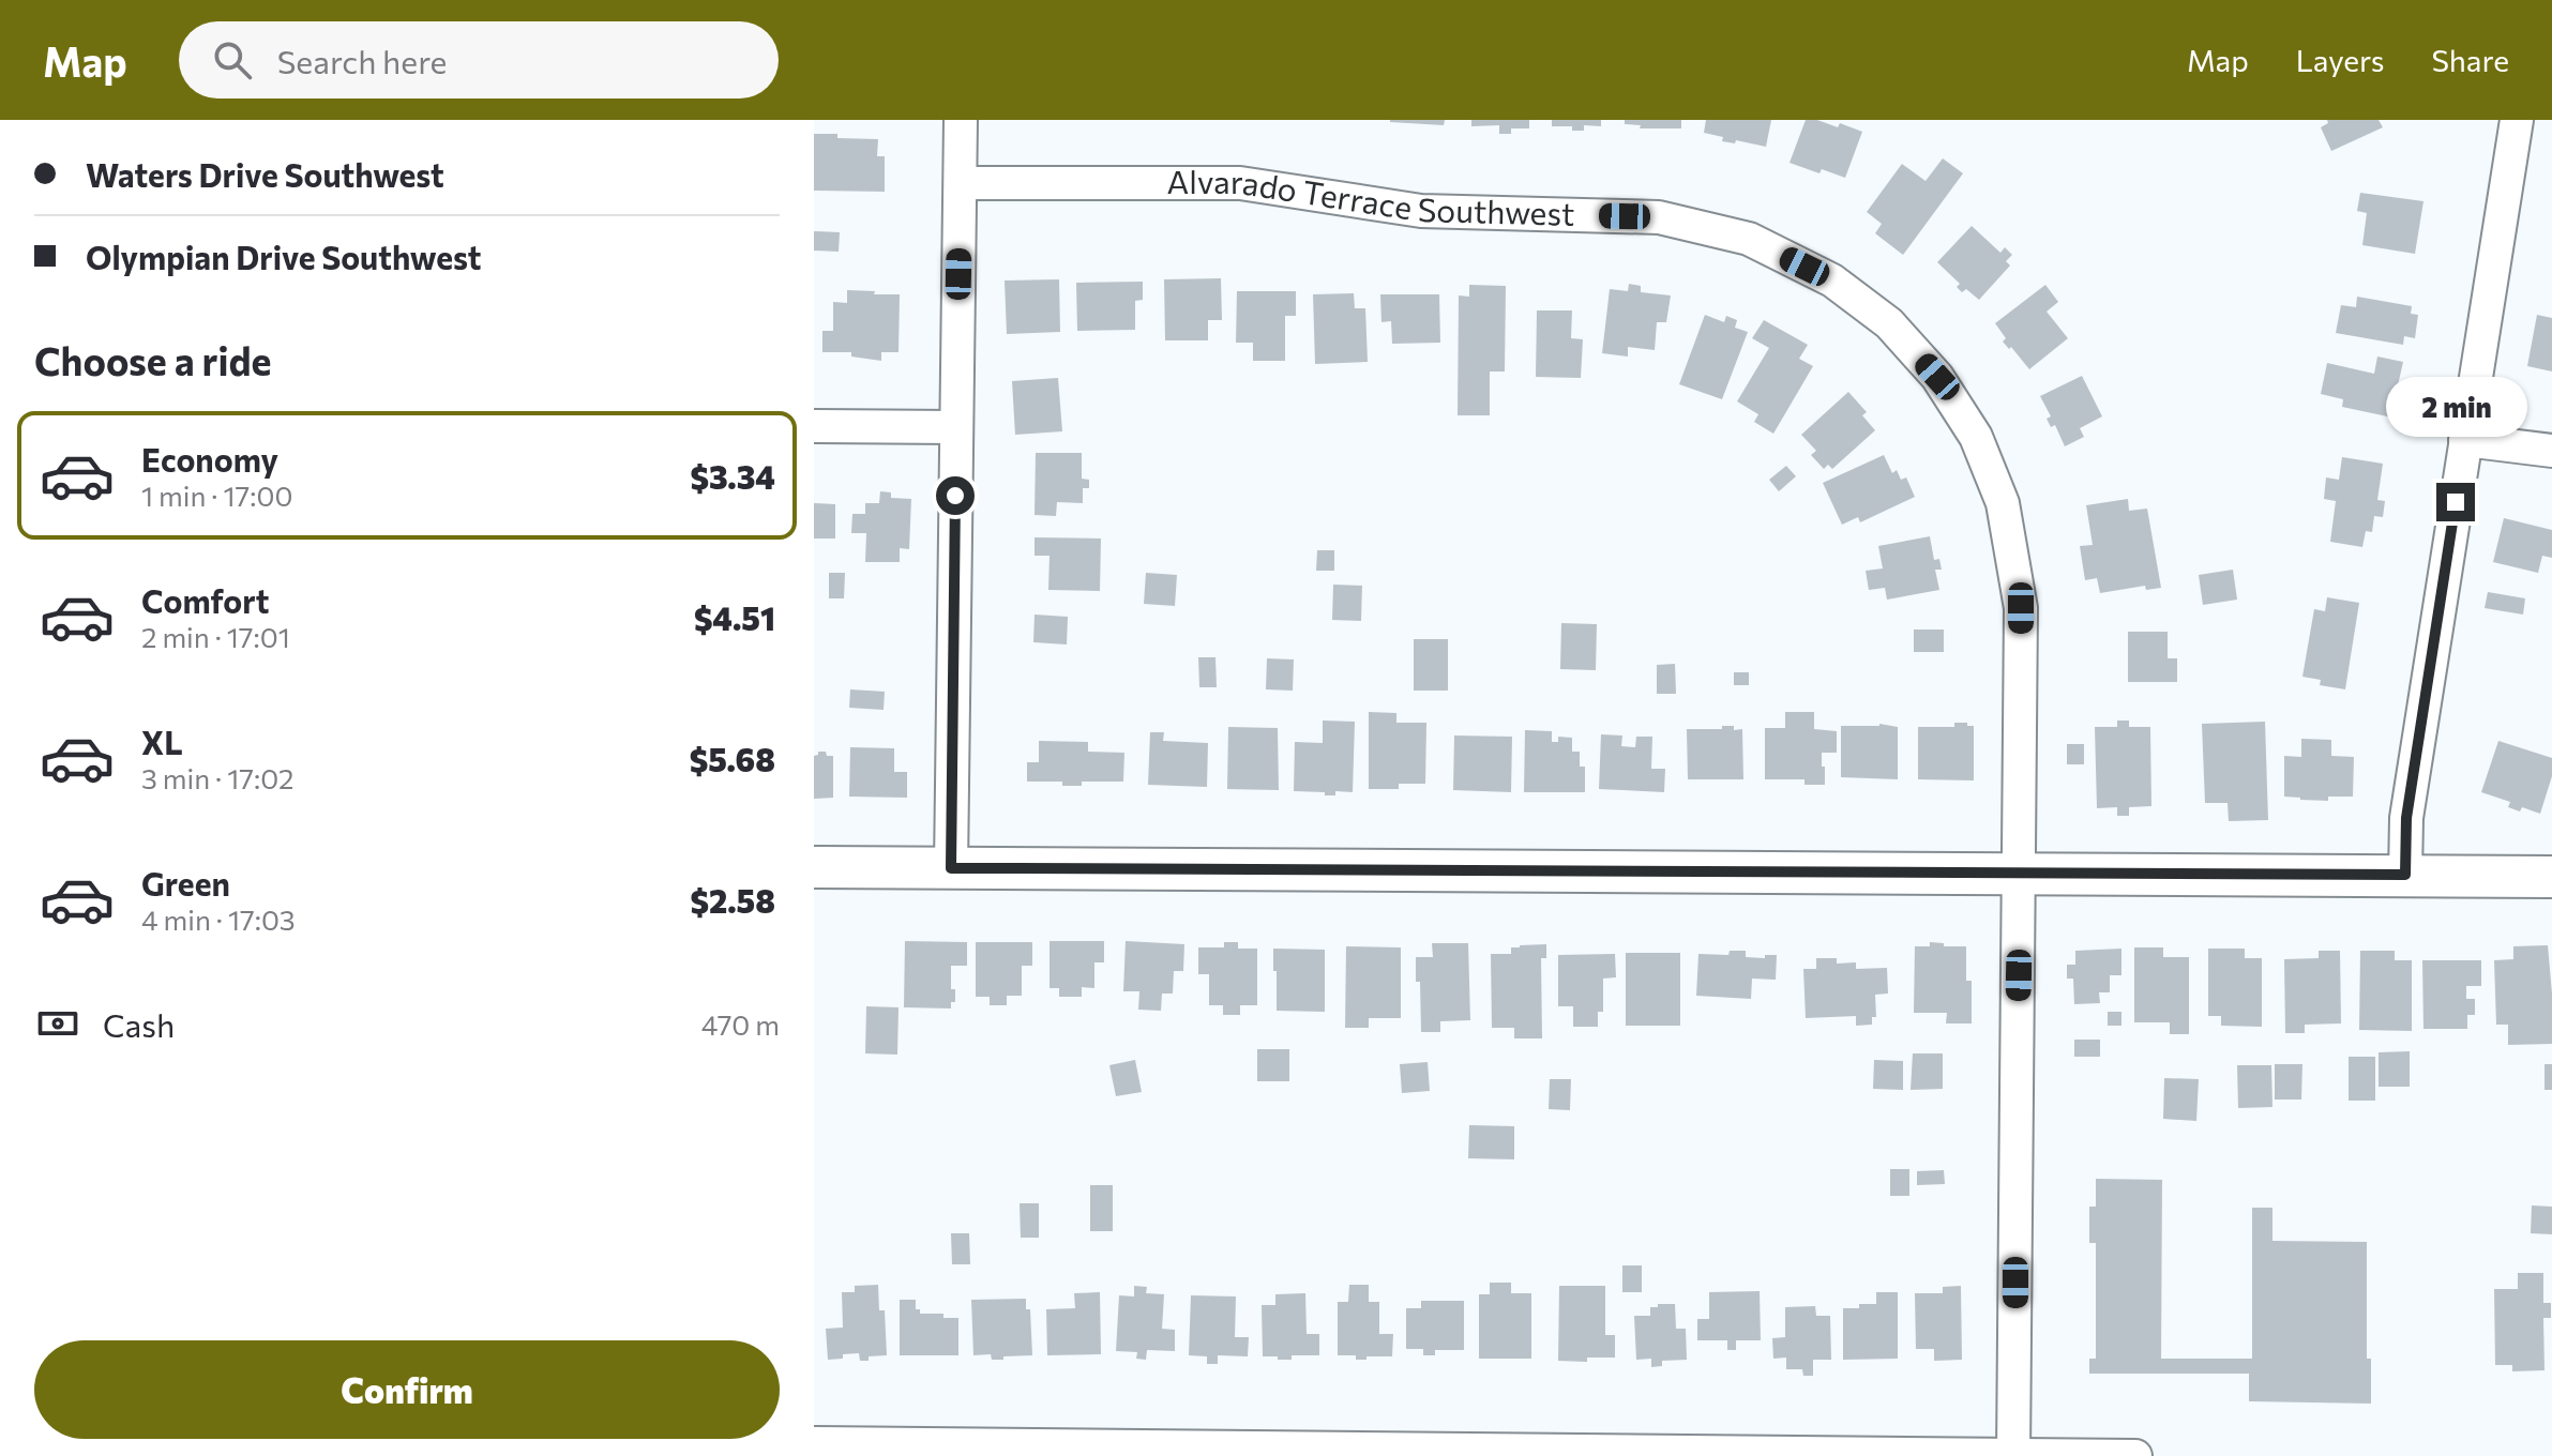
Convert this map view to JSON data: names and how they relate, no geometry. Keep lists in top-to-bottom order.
{
  "streets": {
    "street": ["Alvarado Terrace Southwest"]
  },
  "page": {
    "header": "Map",
    "search": "Search here",
    "nav": ["Map", "Layers", "Share"],
    "banner": ["Waters Drive Southwest", "Olympian Drive Southwest"],
    "heading": "Choose a ride",
    "bubble": "2 min",
    "list": [
      {
        "name": "Economy",
        "note": "1 min · 17:00",
        "value": "$3.34"
      },
      {
        "name": "Comfort",
        "note": "2 min · 17:01",
        "value": "$4.51"
      },
      {
        "name": "XL",
        "note": "3 min · 17:02",
        "value": "$5.68"
      },
      {
        "name": "Green",
        "note": "4 min · 17:03",
        "value": "$2.58"
      }
    ],
    "pay": ["Cash", "470 m"],
    "buttons": "Confirm"
  }
}
